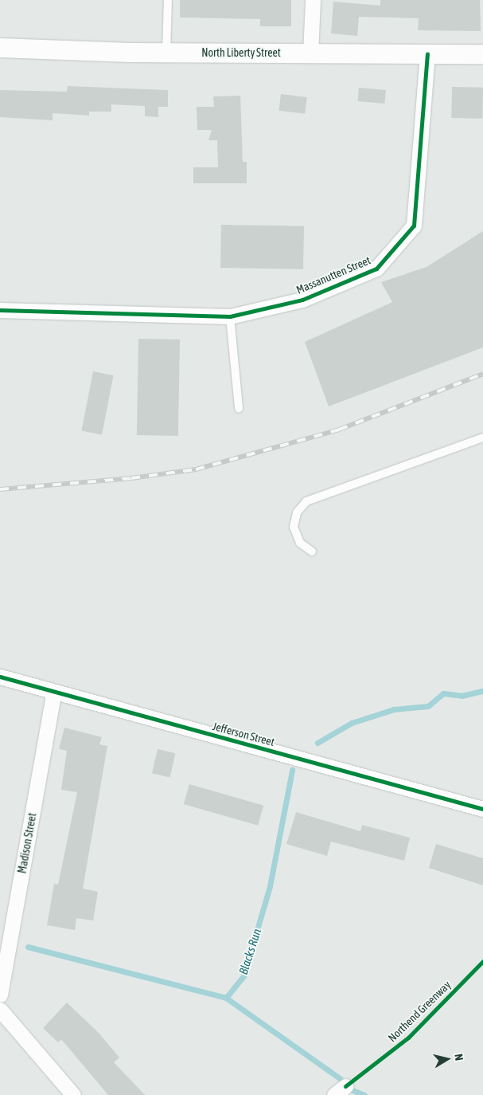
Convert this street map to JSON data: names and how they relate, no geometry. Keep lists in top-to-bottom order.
{
  "streets": {
    "street": [
      "North Liberty Street",
      "Massanutten Street",
      "Jefferson Street",
      "Madison Street"
    ],
    "cycle path": ["Northend Greenway"]
  },
  "crossings": [
    ["North Liberty Street", "Massanutten Street"],
    ["Jefferson Street", "Madison Street"]
  ],
  "water": ["Blacks Run"],
  "north": "right"
}
